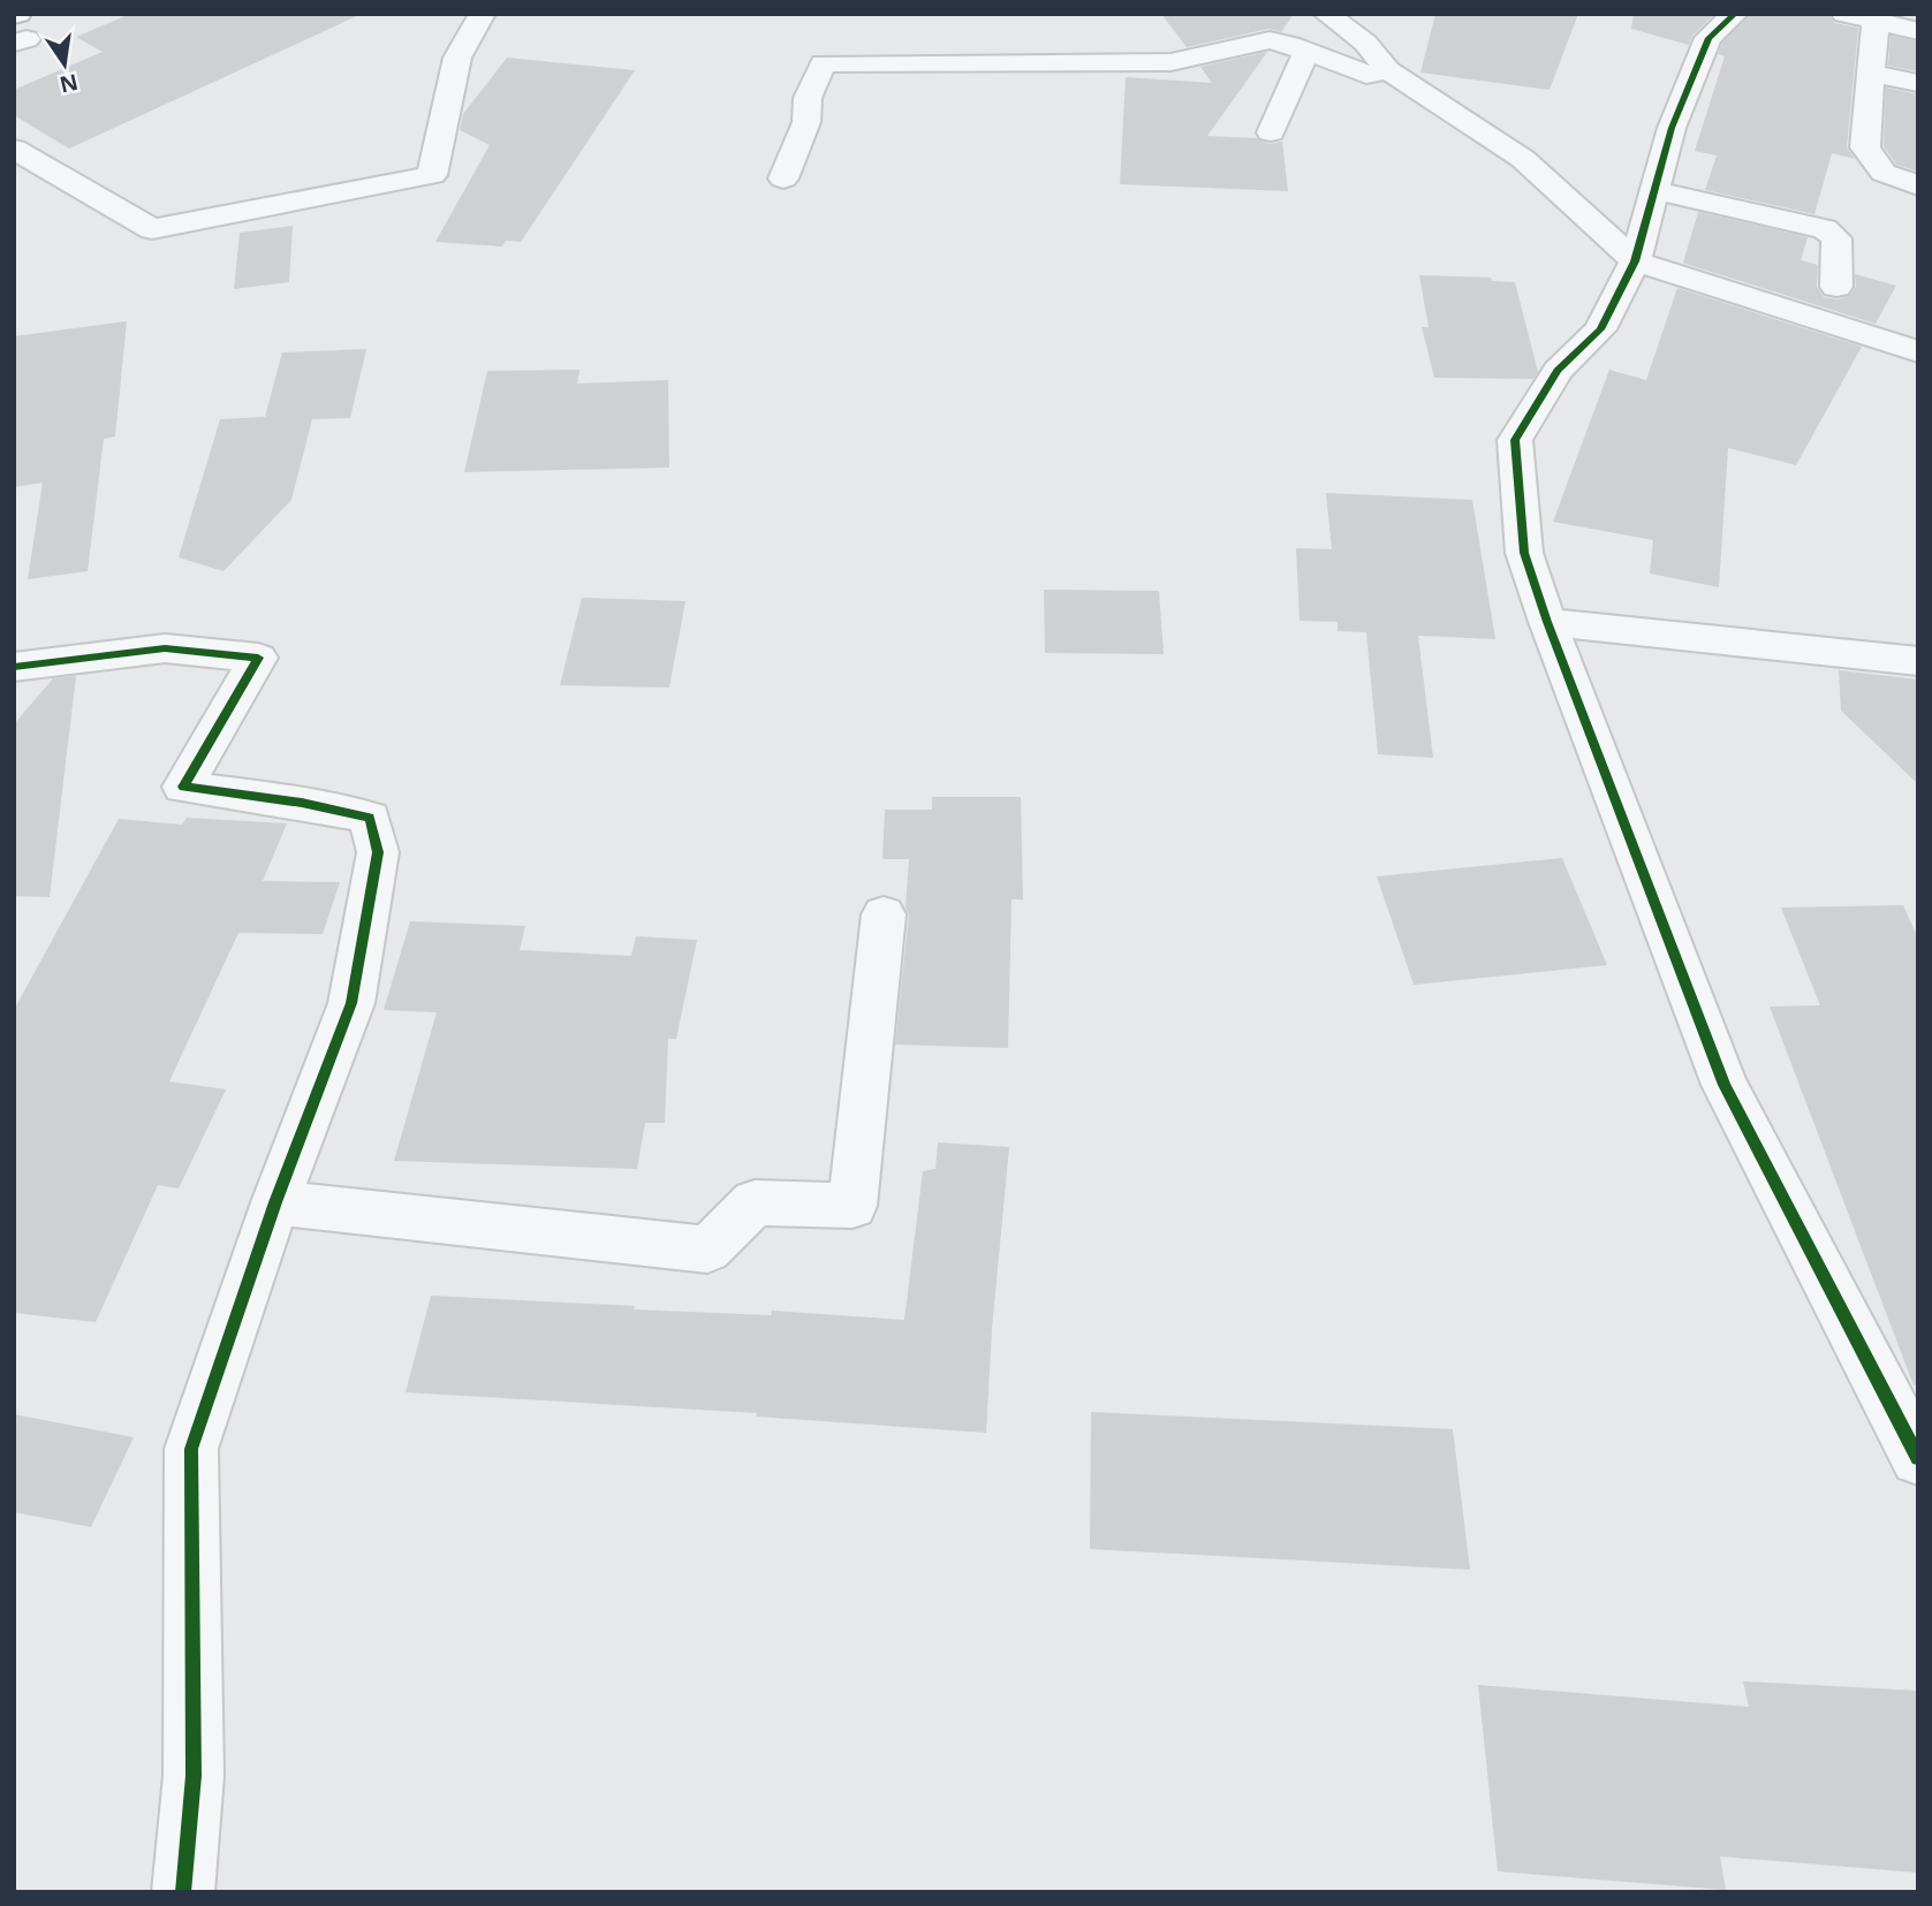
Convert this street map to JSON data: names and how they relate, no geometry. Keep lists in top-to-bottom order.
{
  "north": "bottom"
}
